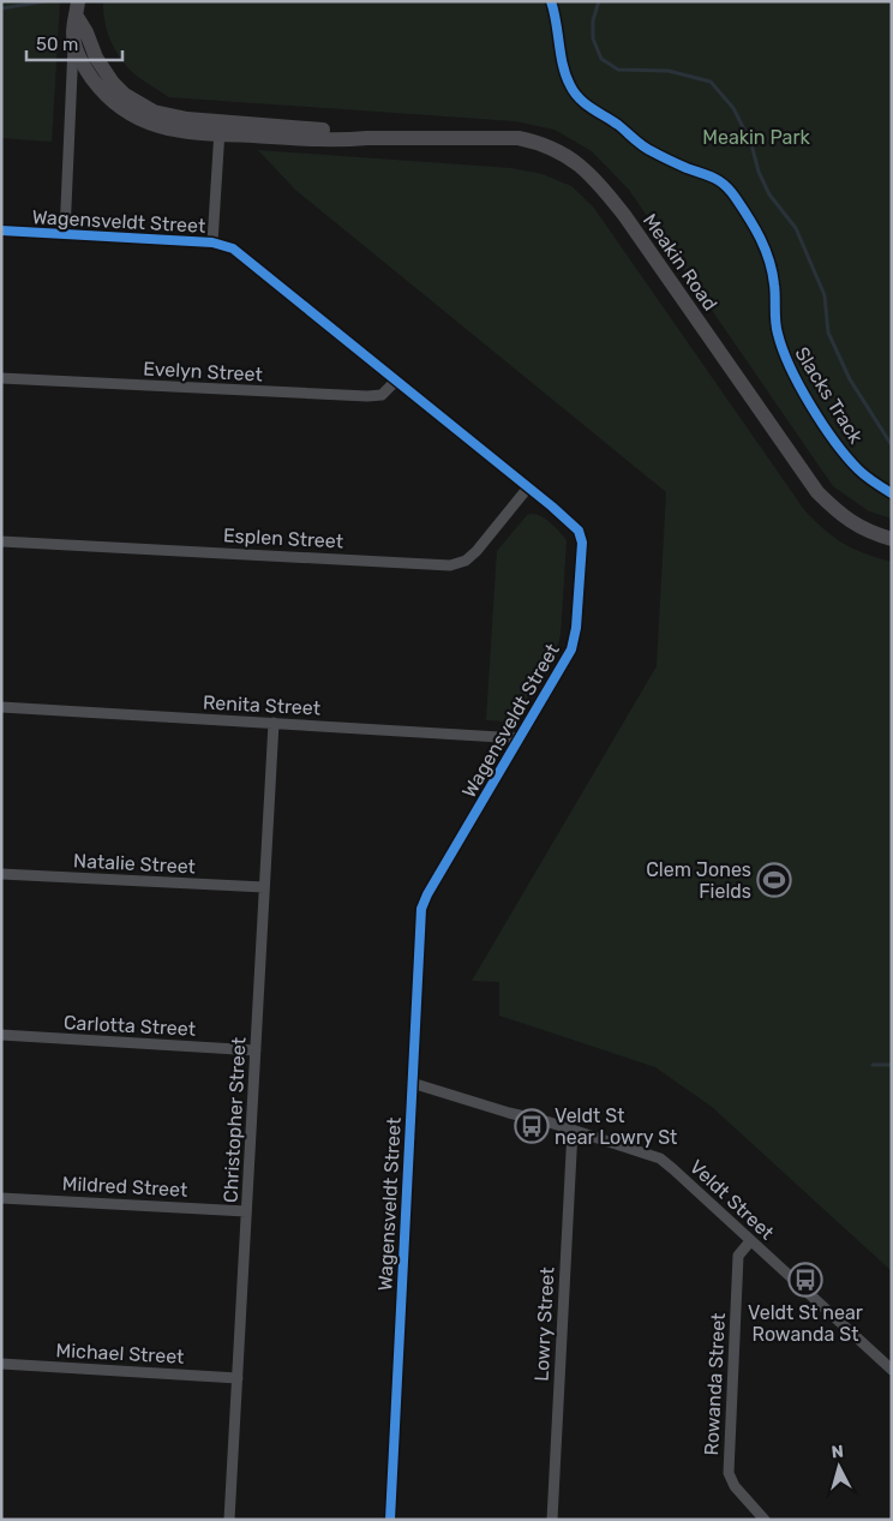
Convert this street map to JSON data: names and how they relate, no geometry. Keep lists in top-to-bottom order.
{
  "streets": {
    "street": [
      "Wagensveldt Street",
      "Meakin Road",
      "Evelyn Street",
      "Esplen Street",
      "Renita Street",
      "Natalie Street",
      "Carlotta Street",
      "Christopher Street",
      "Mildred Street",
      "Veldt Street",
      "Lowry Street",
      "Michael Street",
      "Rowanda Street"
    ],
    "cycle path": ["Slacks Track"]
  },
  "crossings": [
    ["Wagensveldt Street", "Evelyn Street"],
    ["Wagensveldt Street", "Esplen Street"],
    ["Wagensveldt Street", "Renita Street"],
    ["Wagensveldt Street", "Veldt Street"],
    ["Renita Street", "Christopher Street"],
    ["Natalie Street", "Christopher Street"],
    ["Carlotta Street", "Christopher Street"],
    ["Christopher Street", "Mildred Street"],
    ["Christopher Street", "Michael Street"],
    ["Veldt Street", "Lowry Street"],
    ["Veldt Street", "Rowanda Street"]
  ],
  "parks": ["Meakin Park"],
  "places": {
    "sports": ["Clem Jones Fields"],
    "bus stop": ["Veldt St near Lowry St", "Veldt St near Rowanda St"]
  },
  "scale_bar": "50 m",
  "north": "top"
}
